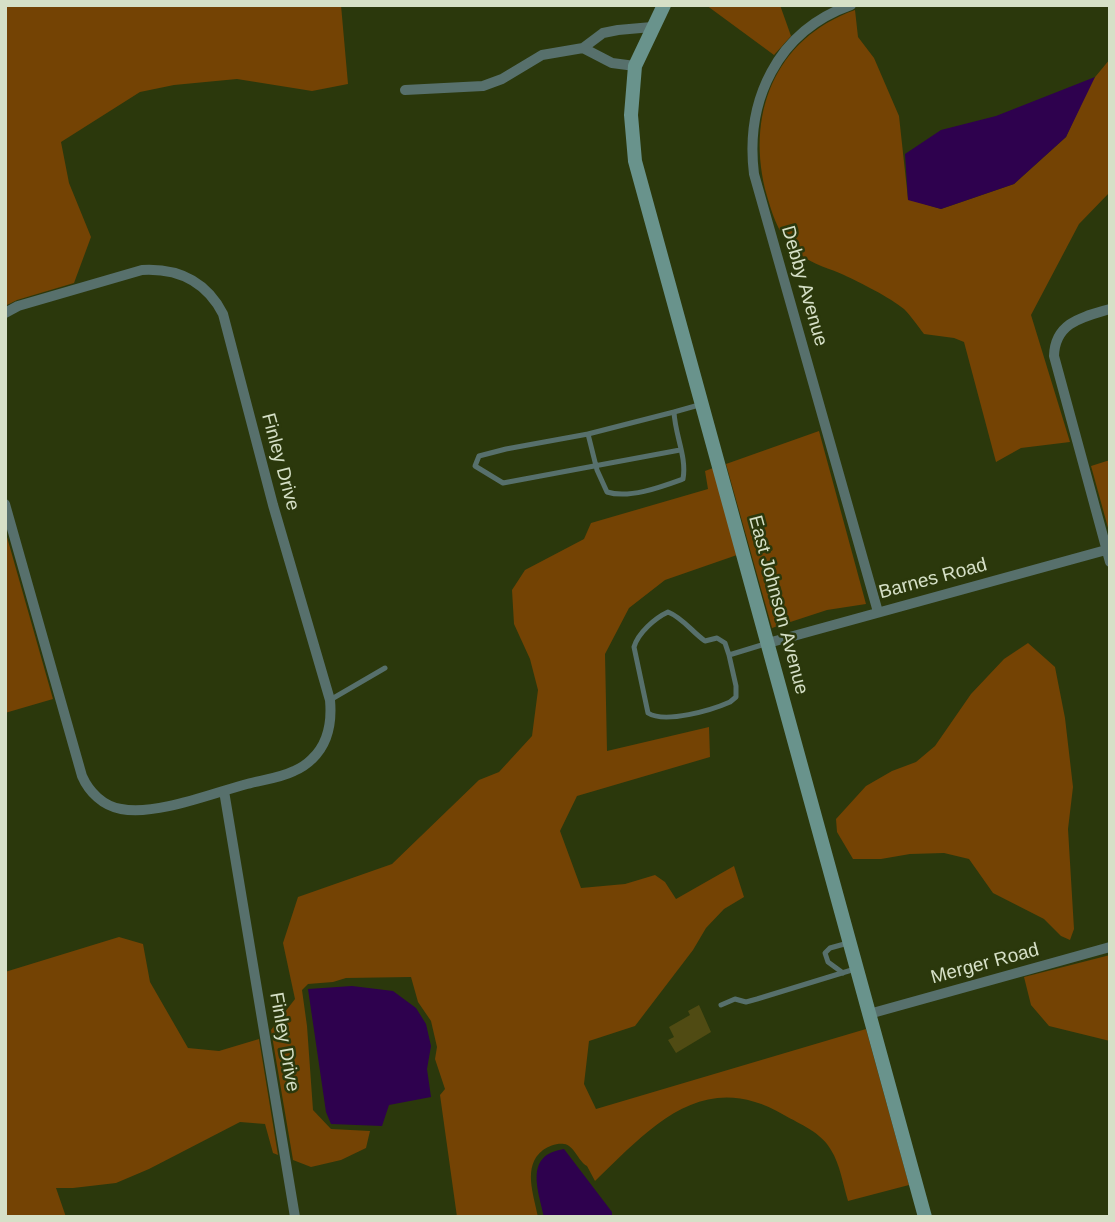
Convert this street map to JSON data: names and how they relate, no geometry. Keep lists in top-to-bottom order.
{
  "streets": {
    "main road": ["East Johnson Avenue"],
    "street": [
      "Debby Avenue",
      "Finley Drive",
      "Barnes Road",
      "Merger Road"
    ]
  },
  "crossings": [
    ["Debby Avenue", "Barnes Road"],
    ["Barnes Road", "East Johnson Avenue"],
    ["East Johnson Avenue", "Merger Road"]
  ]
}
